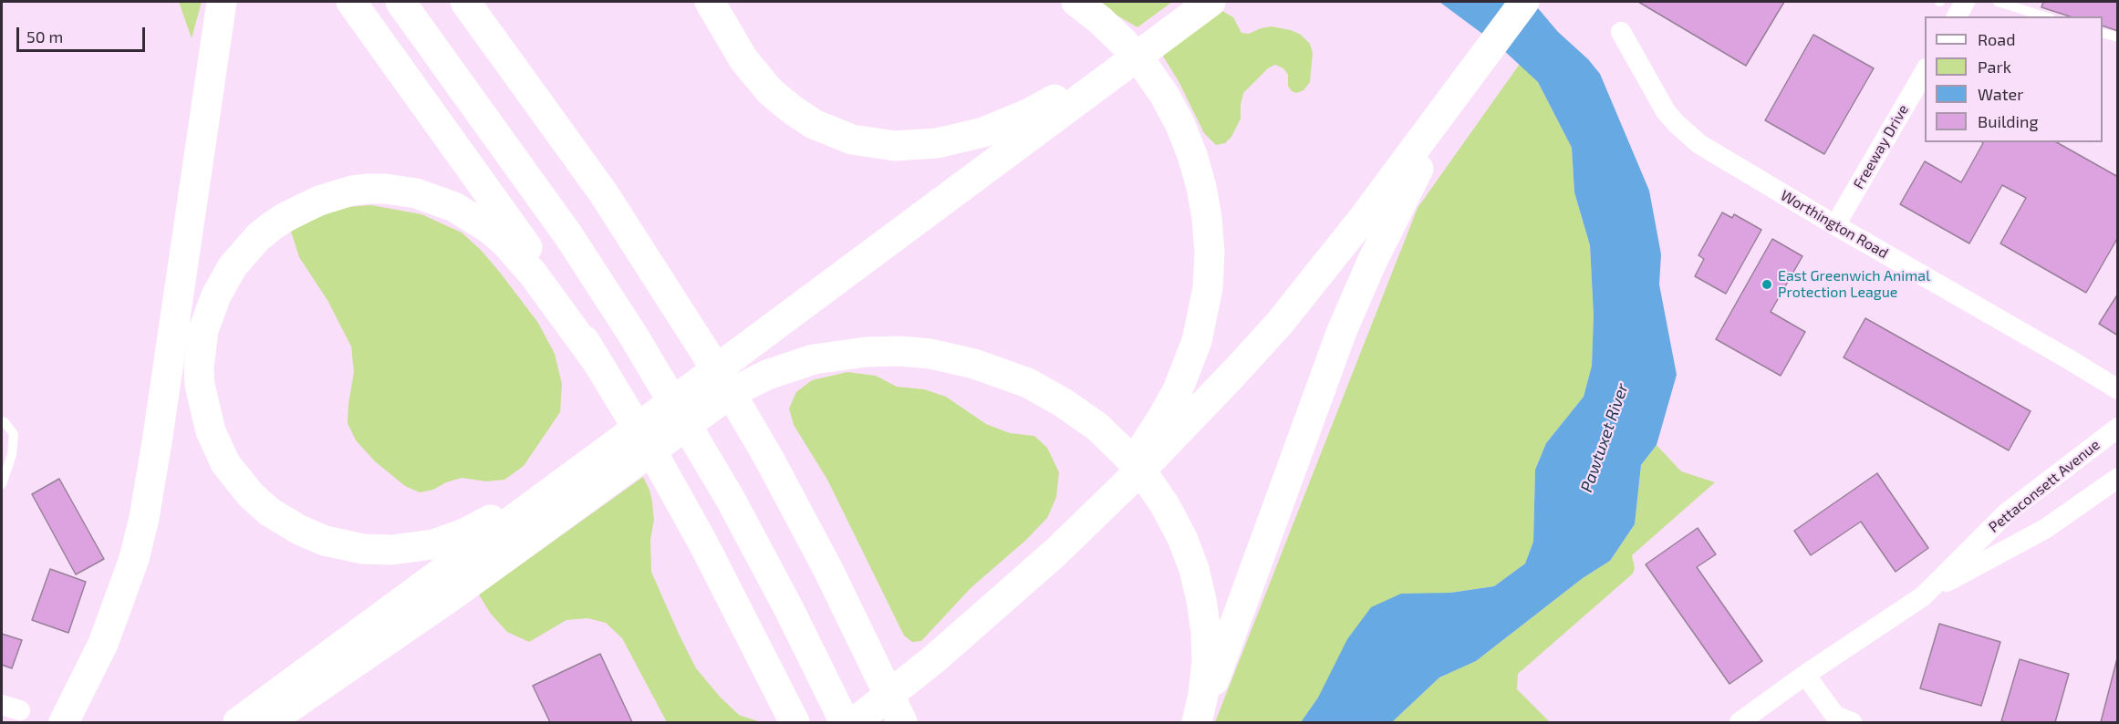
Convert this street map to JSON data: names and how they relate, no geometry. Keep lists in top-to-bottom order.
{
  "streets": {
    "street": ["Freeway Drive", "Worthington Road", "Pettaconsett Avenue"]
  },
  "crossings": [
    ["Freeway Drive", "Worthington Road"]
  ],
  "water": ["Pawtuxet River"],
  "places": ["East Greenwich Animal Protection League"],
  "legend": [
    "Road",
    "Park",
    "Water",
    "Building"
  ],
  "scale_bar": "50 m"
}
